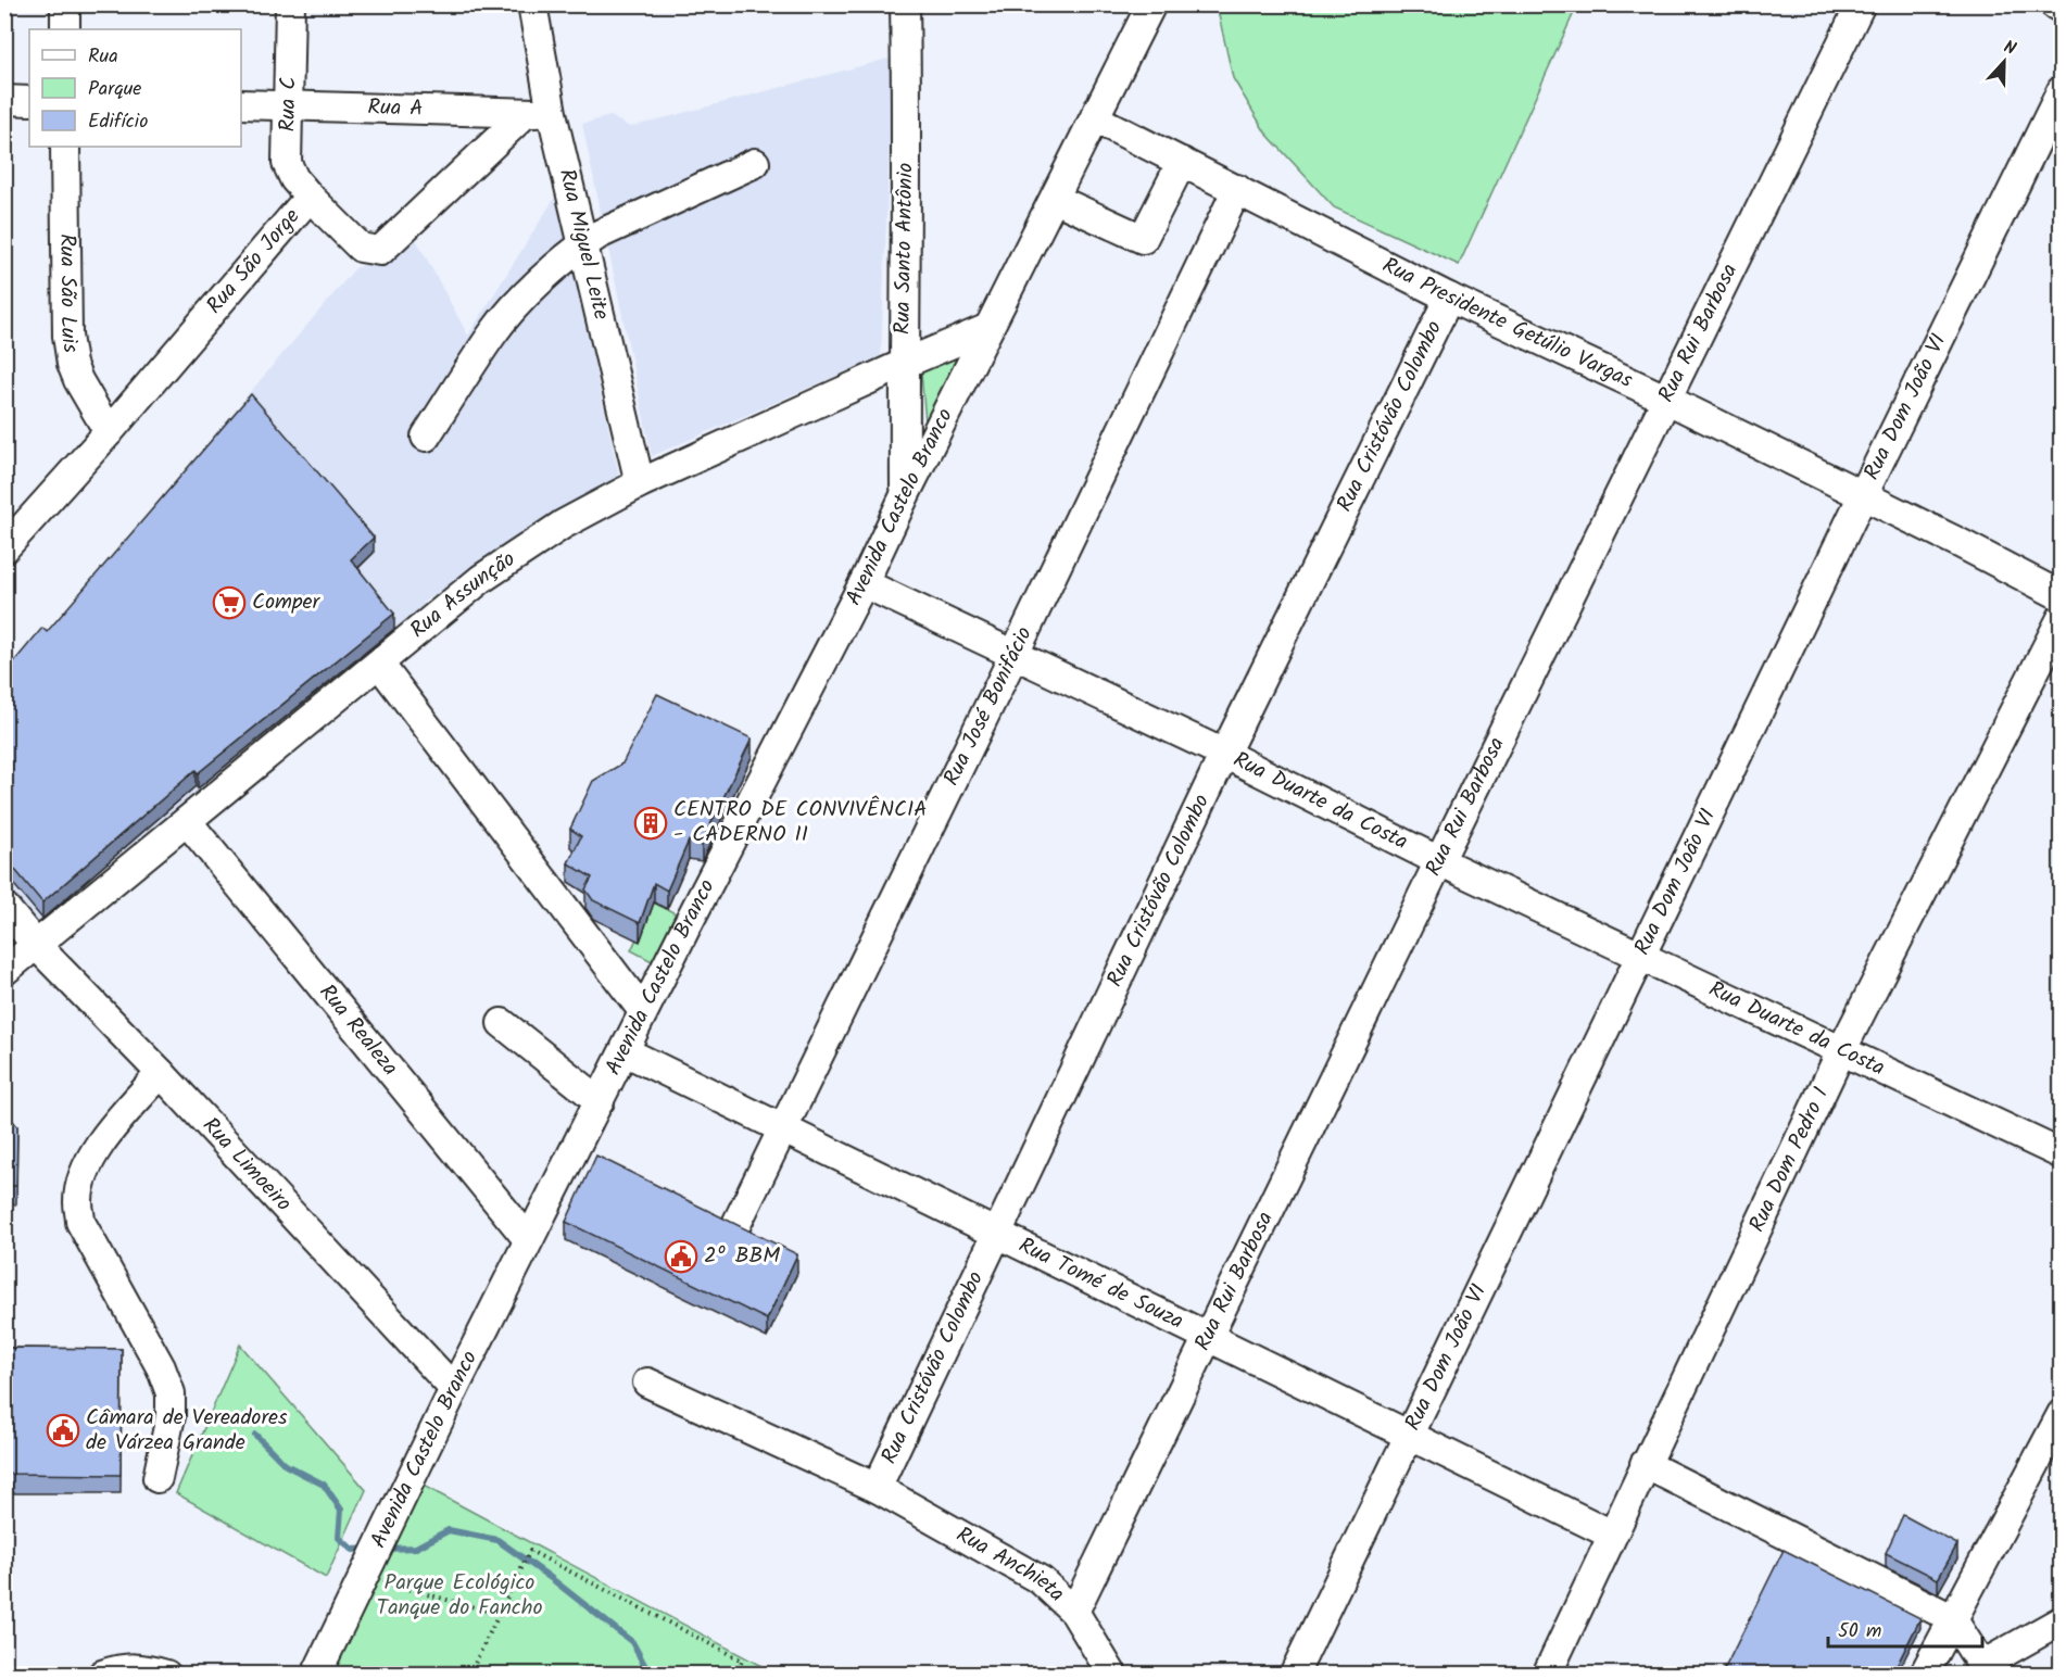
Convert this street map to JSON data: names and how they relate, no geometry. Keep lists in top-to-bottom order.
{
  "streets": {
    "street": [
      "Rua C",
      "Rua A",
      "Rua Miguel Leite",
      "Rua Santo Antônio",
      "Rua São Jorge",
      "Rua São Luis",
      "Rua Presidente Getúlio Vargas",
      "Rua Rui Barbosa",
      "Rua Dom João VI",
      "Rua Cristóvão Colombo",
      "Avenida Castelo Branco",
      "Rua Assunção",
      "Rua José Bonifácio",
      "Rua Duarte da Costa",
      "Rua Realeza",
      "Rua Dom Pedro I",
      "Rua Limoeiro",
      "Rua Tomé de Souza",
      "Rua Anchieta"
    ]
  },
  "crossings": [
    ["Rua C", "Rua A"],
    ["Rua C", "Rua São Jorge"],
    ["Rua A", "Rua Miguel Leite"],
    ["Rua A", "Rua São Jorge"],
    ["Rua Miguel Leite", "Rua São Jorge"],
    ["Rua Miguel Leite", "Rua Assunção"],
    ["Rua Santo Antônio", "Avenida Castelo Branco"],
    ["Rua Santo Antônio", "Rua Assunção"],
    ["Rua São Jorge", "Rua São Luis"],
    ["Rua Presidente Getúlio Vargas", "Rua Rui Barbosa"],
    ["Rua Presidente Getúlio Vargas", "Rua Dom João VI"],
    ["Rua Presidente Getúlio Vargas", "Rua Cristóvão Colombo"],
    ["Rua Presidente Getúlio Vargas", "Avenida Castelo Branco"],
    ["Rua Presidente Getúlio Vargas", "Rua José Bonifácio"],
    ["Rua Rui Barbosa", "Rua Duarte da Costa"],
    ["Rua Rui Barbosa", "Rua Tomé de Souza"],
    ["Rua Rui Barbosa", "Rua Anchieta"],
    ["Rua Dom João VI", "Rua Duarte da Costa"],
    ["Rua Dom João VI", "Rua Tomé de Souza"],
    ["Rua Cristóvão Colombo", "Rua Duarte da Costa"],
    ["Rua Cristóvão Colombo", "Rua Tomé de Souza"],
    ["Rua Cristóvão Colombo", "Rua Anchieta"],
    ["Avenida Castelo Branco", "Rua Assunção"],
    ["Avenida Castelo Branco", "Rua Duarte da Costa"],
    ["Avenida Castelo Branco", "Rua Realeza"],
    ["Avenida Castelo Branco", "Rua Limoeiro"],
    ["Avenida Castelo Branco", "Rua Tomé de Souza"],
    ["Rua Assunção", "Rua Realeza"],
    ["Rua Assunção", "Rua Limoeiro"],
    ["Rua José Bonifácio", "Rua Duarte da Costa"],
    ["Rua José Bonifácio", "Rua Tomé de Souza"],
    ["Rua Duarte da Costa", "Rua Dom Pedro I"],
    ["Rua Dom Pedro I", "Rua Tomé de Souza"]
  ],
  "parks": ["Parque Ecológico Tanque do Fancho"],
  "places": {
    "supermarket": ["Comper"],
    "building": ["CENTRO DE CONVIVÊNCIA - CADERNO II"],
    "public building": ["2º BBM", "Câmara de Vereadores de Várzea Grande"]
  },
  "legend": ["Rua", "Parque", "Edifício"],
  "scale_bar": "50 m",
  "north": "top"
}
